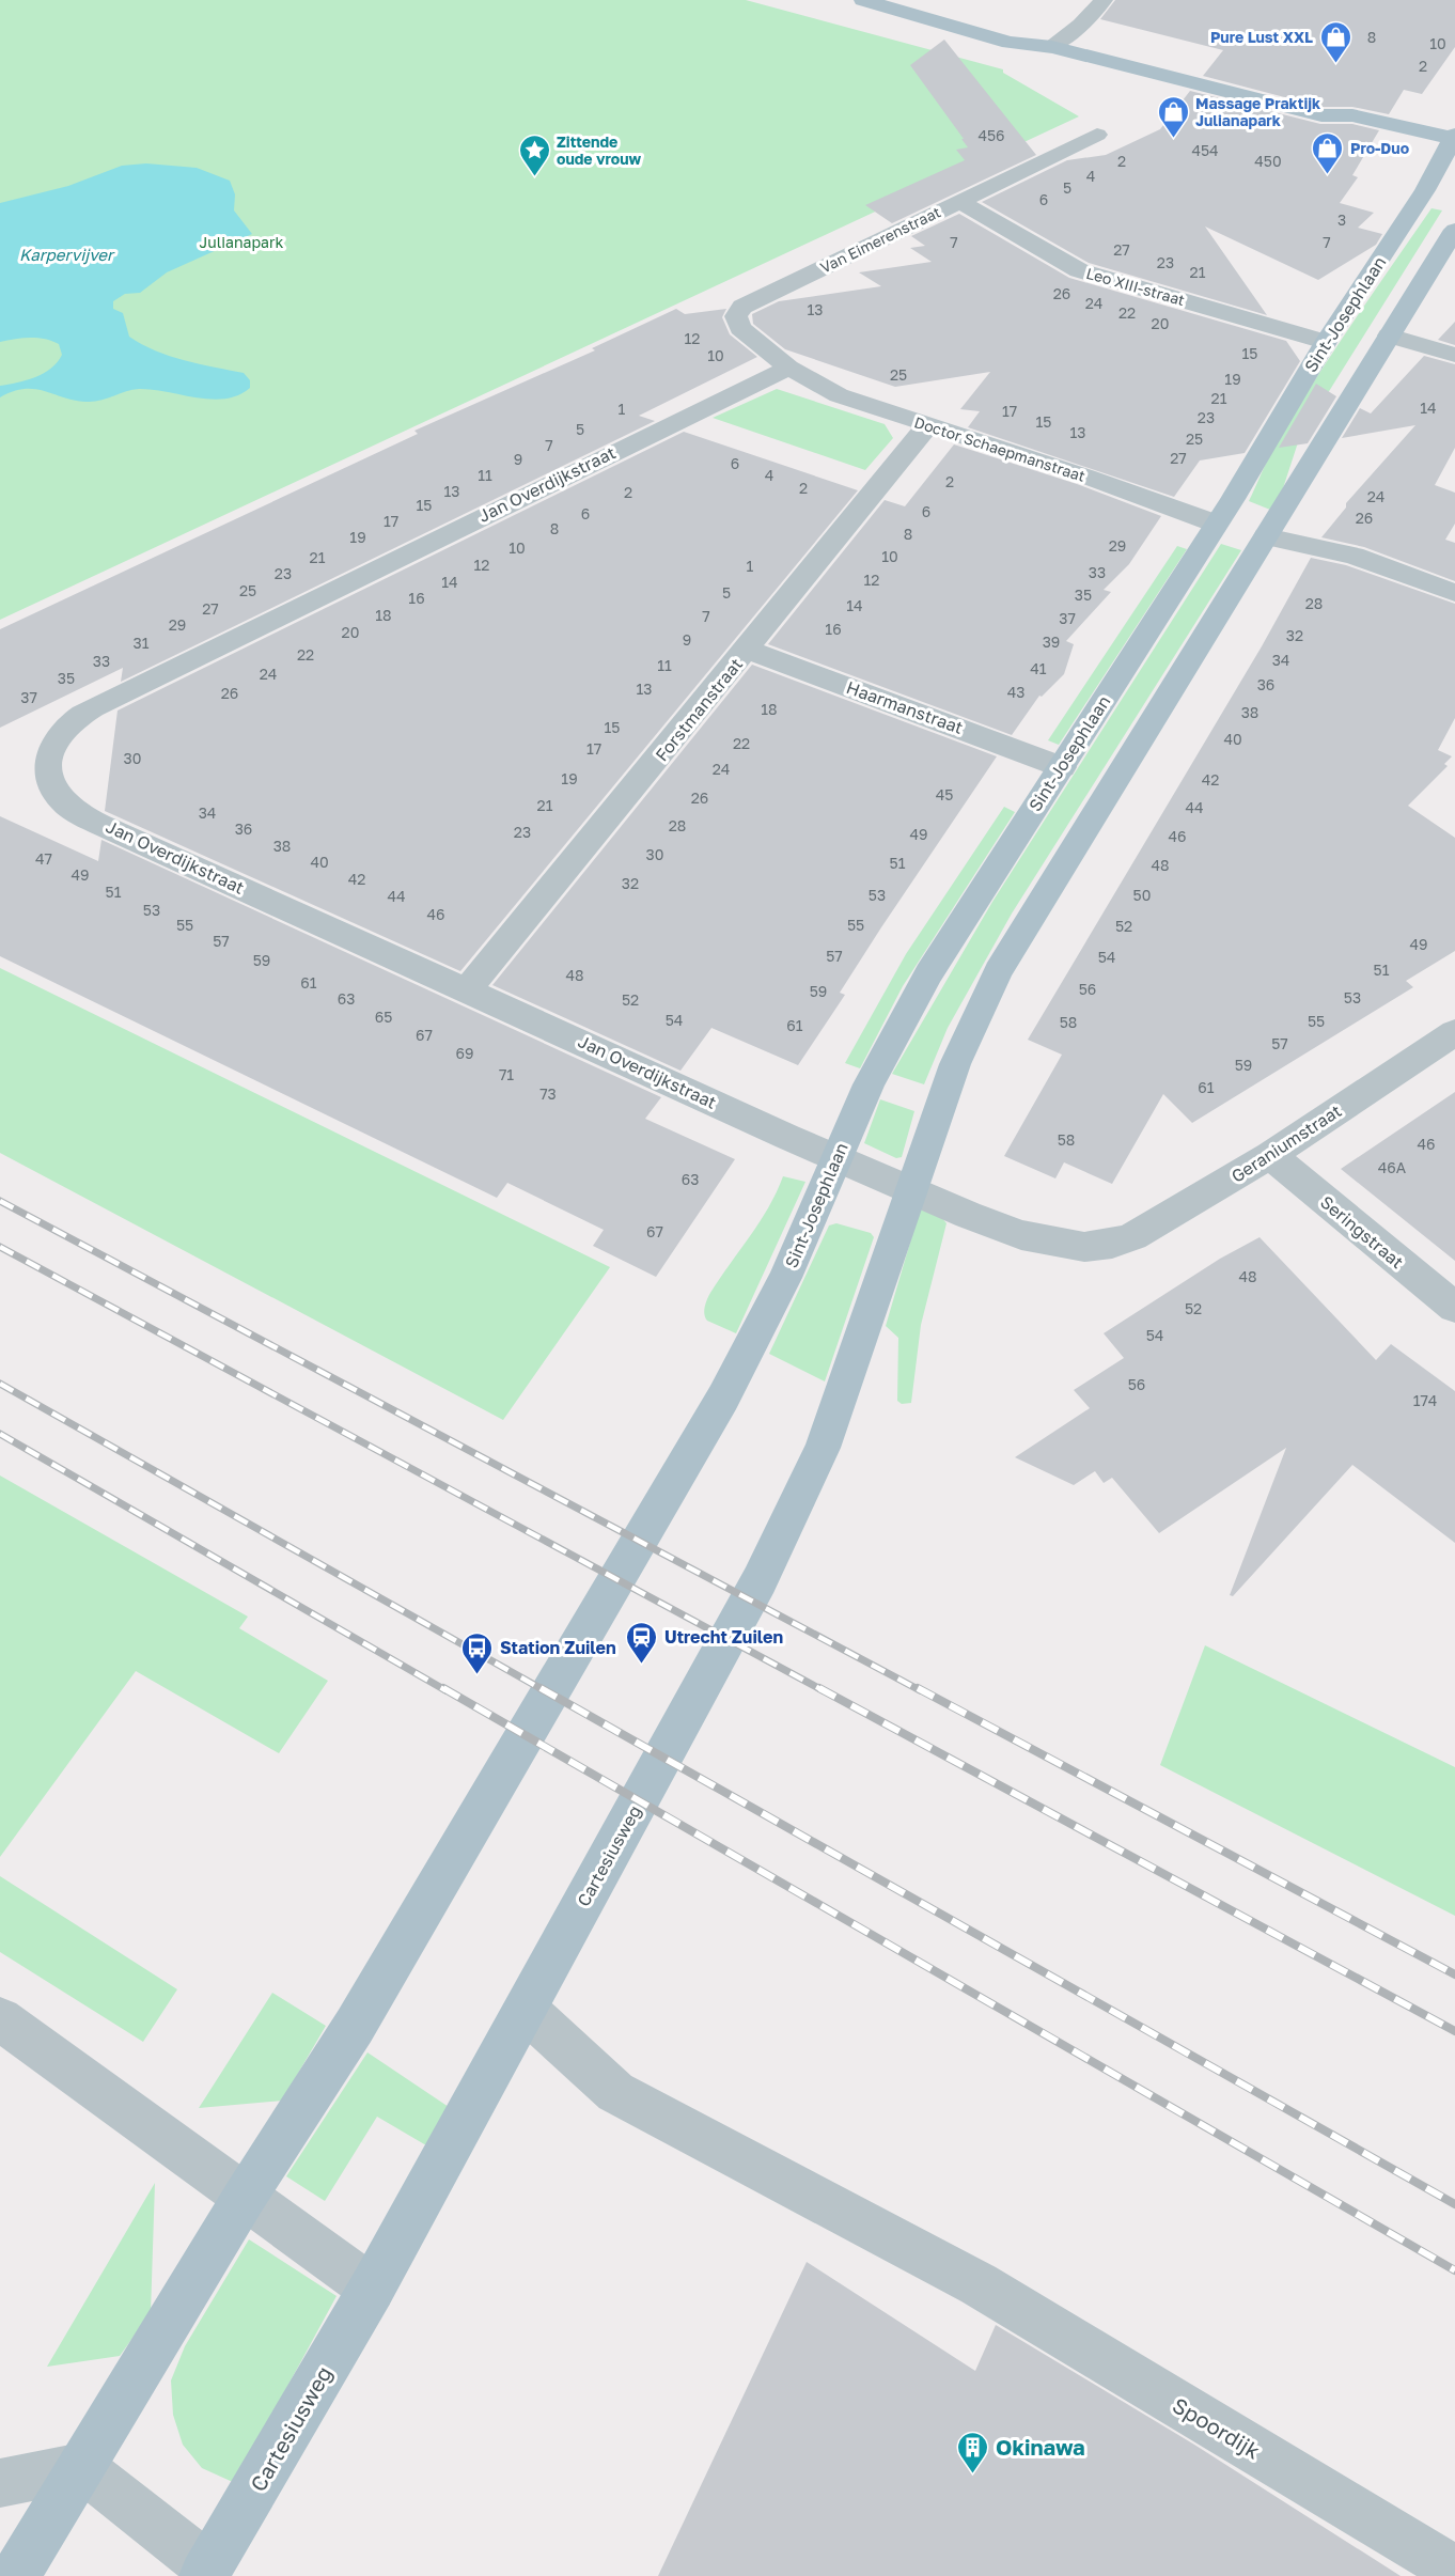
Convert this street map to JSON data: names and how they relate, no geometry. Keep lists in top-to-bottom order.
{
  "streets": {
    "main road": ["Sint-Josephlaan", "Cartesiusweg"],
    "street": [
      "Van Eimerenstraat",
      "Leo XIII-straat",
      "Doctor Schaepmanstraat",
      "Jan Overdijkstraat",
      "Haarmanstraat",
      "Forstmanstraat",
      "Geraniumstraat",
      "Seringstraat",
      "Spoordijk"
    ]
  },
  "crossings": [
    ["Van Eimerenstraat", "Leo XIII-straat"],
    ["Van Eimerenstraat", "Doctor Schaepmanstraat"],
    ["Van Eimerenstraat", "Jan Overdijkstraat"],
    ["Leo XIII-straat", "Sint-Josephlaan"],
    ["Sint-Josephlaan", "Doctor Schaepmanstraat"],
    ["Sint-Josephlaan", "Jan Overdijkstraat"],
    ["Sint-Josephlaan", "Haarmanstraat"],
    ["Doctor Schaepmanstraat", "Jan Overdijkstraat"],
    ["Doctor Schaepmanstraat", "Forstmanstraat"],
    ["Jan Overdijkstraat", "Forstmanstraat"],
    ["Jan Overdijkstraat", "Geraniumstraat"],
    ["Jan Overdijkstraat", "Cartesiusweg"],
    ["Haarmanstraat", "Forstmanstraat"],
    ["Geraniumstraat", "Seringstraat"],
    ["Cartesiusweg", "Spoordijk"]
  ],
  "water": ["Karpervijver"],
  "parks": ["Julianapark"],
  "places": {
    "shop": ["Pure Lust XXL", "Massage Praktijk Julianapark", "Pro-Duo"],
    "place": ["Zittende oude vrouw"],
    "station": ["Utrecht Zuilen"],
    "bus stop": ["Station Zuilen"],
    "building": ["Okinawa"]
  },
  "house_numbers": [
    "8",
    "10",
    "2",
    "456",
    "454",
    "2",
    "450",
    "4",
    "5",
    "6",
    "3",
    "7",
    "7",
    "27",
    "23",
    "21",
    "26",
    "24",
    "13",
    "22",
    "20",
    "12",
    "15",
    "10",
    "25",
    "19",
    "21",
    "14",
    "1",
    "17",
    "23",
    "15",
    "5",
    "13",
    "25",
    "7",
    "27",
    "9",
    "6",
    "11",
    "4",
    "2",
    "2",
    "13",
    "2",
    "24",
    "15",
    "6",
    "6",
    "26",
    "17",
    "8",
    "8",
    "19",
    "29",
    "10",
    "10",
    "21",
    "12",
    "1",
    "33",
    "23",
    "12",
    "14",
    "25",
    "5",
    "35",
    "16",
    "28",
    "14",
    "27",
    "18",
    "7",
    "37",
    "29",
    "16",
    "20",
    "32",
    "9",
    "39",
    "31",
    "22",
    "34",
    "33",
    "11",
    "41",
    "24",
    "35",
    "36",
    "13",
    "43",
    "26",
    "37",
    "18",
    "38",
    "15",
    "40",
    "22",
    "17",
    "30",
    "24",
    "19",
    "42",
    "45",
    "26",
    "21",
    "44",
    "34",
    "28",
    "36",
    "23",
    "49",
    "46",
    "38",
    "30",
    "47",
    "40",
    "51",
    "48",
    "49",
    "42",
    "32",
    "51",
    "53",
    "50",
    "44",
    "53",
    "46",
    "55",
    "55",
    "52",
    "57",
    "49",
    "57",
    "54",
    "59",
    "51",
    "48",
    "61",
    "56",
    "59",
    "53",
    "63",
    "52",
    "65",
    "54",
    "55",
    "58",
    "61",
    "67",
    "57",
    "69",
    "59",
    "71",
    "61",
    "73",
    "58",
    "46",
    "46A",
    "63",
    "67",
    "48",
    "52",
    "54",
    "56",
    "174"
  ]
}
